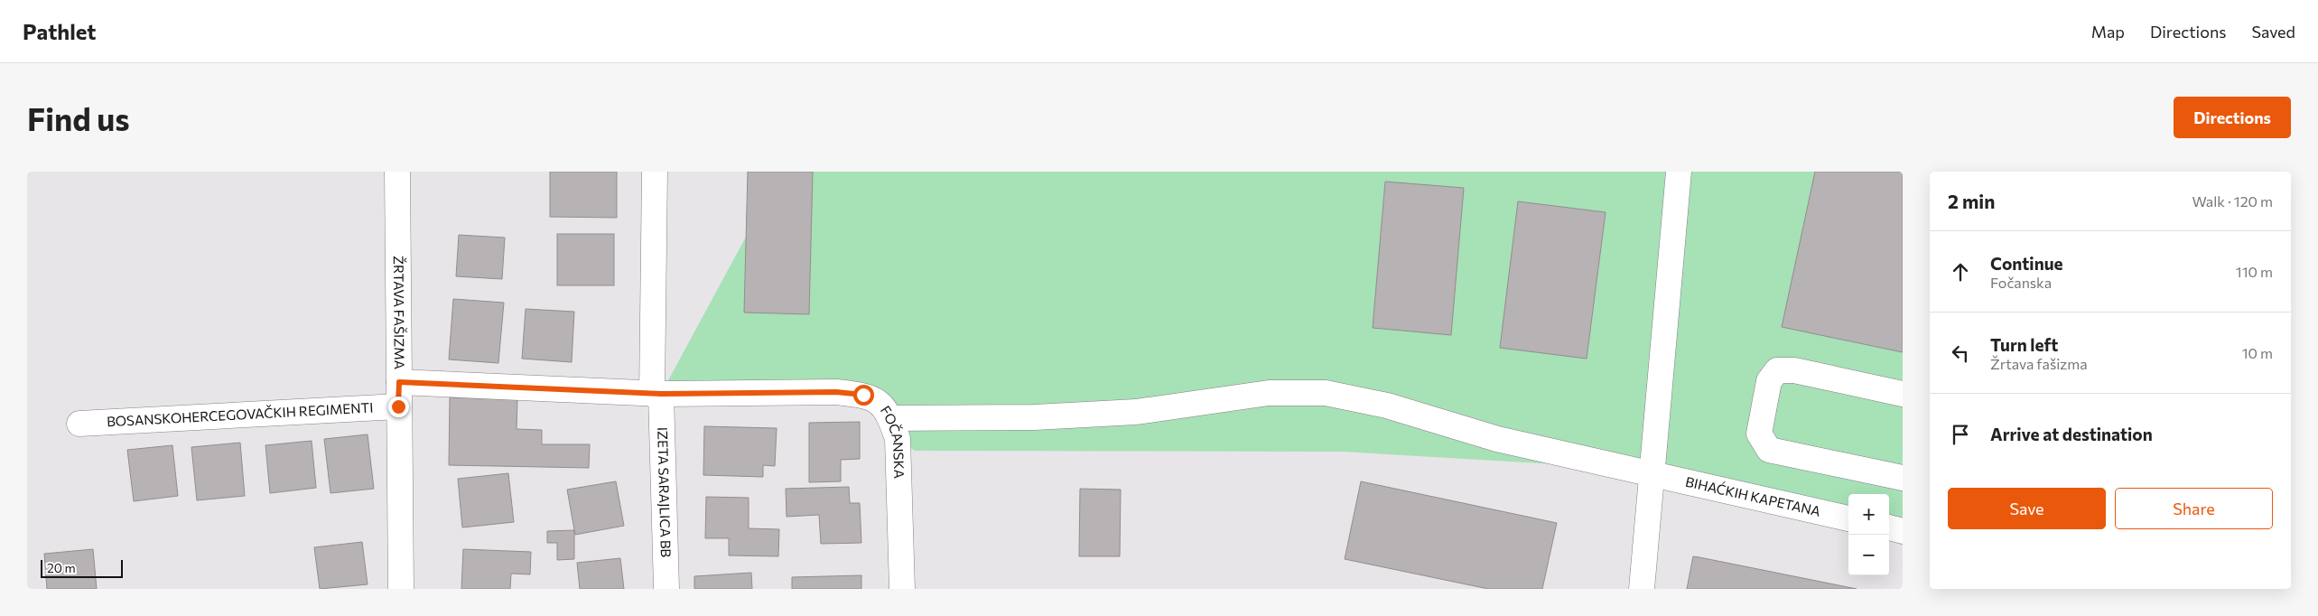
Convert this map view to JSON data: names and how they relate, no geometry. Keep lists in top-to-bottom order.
{
  "streets": {
    "street": [
      "ŽRTAVA FAŠIZMA",
      "BOSANSKOHERCEGOVAČKIH REGIMENTI",
      "FOČANSKA",
      "IZETA SARAJLICA BB",
      "BIHAĆKIH KAPETANA"
    ]
  },
  "crossings": [
    ["ŽRTAVA FAŠIZMA", "BOSANSKOHERCEGOVAČKIH REGIMENTI"],
    ["ŽRTAVA FAŠIZMA", "FOČANSKA"],
    ["FOČANSKA", "IZETA SARAJLICA BB"],
    ["FOČANSKA", "BIHAĆKIH KAPETANA"]
  ],
  "scale_bar": "20 m",
  "page": {
    "header": "Pathlet",
    "nav": ["Map", "Directions", "Saved"],
    "buttons": [
      "Directions",
      ["Save", "Share"]
    ],
    "title": "Find us",
    "heading": ["2 min", "Walk · 120 m"],
    "list": [
      ["Continue", "Fočanska", "110 m"],
      ["Turn left", "Žrtava fašizma", "10 m"],
      "Arrive at destination"
    ],
    "map_buttons": ["+", "−"],
    "scale": "20 m"
  }
}
